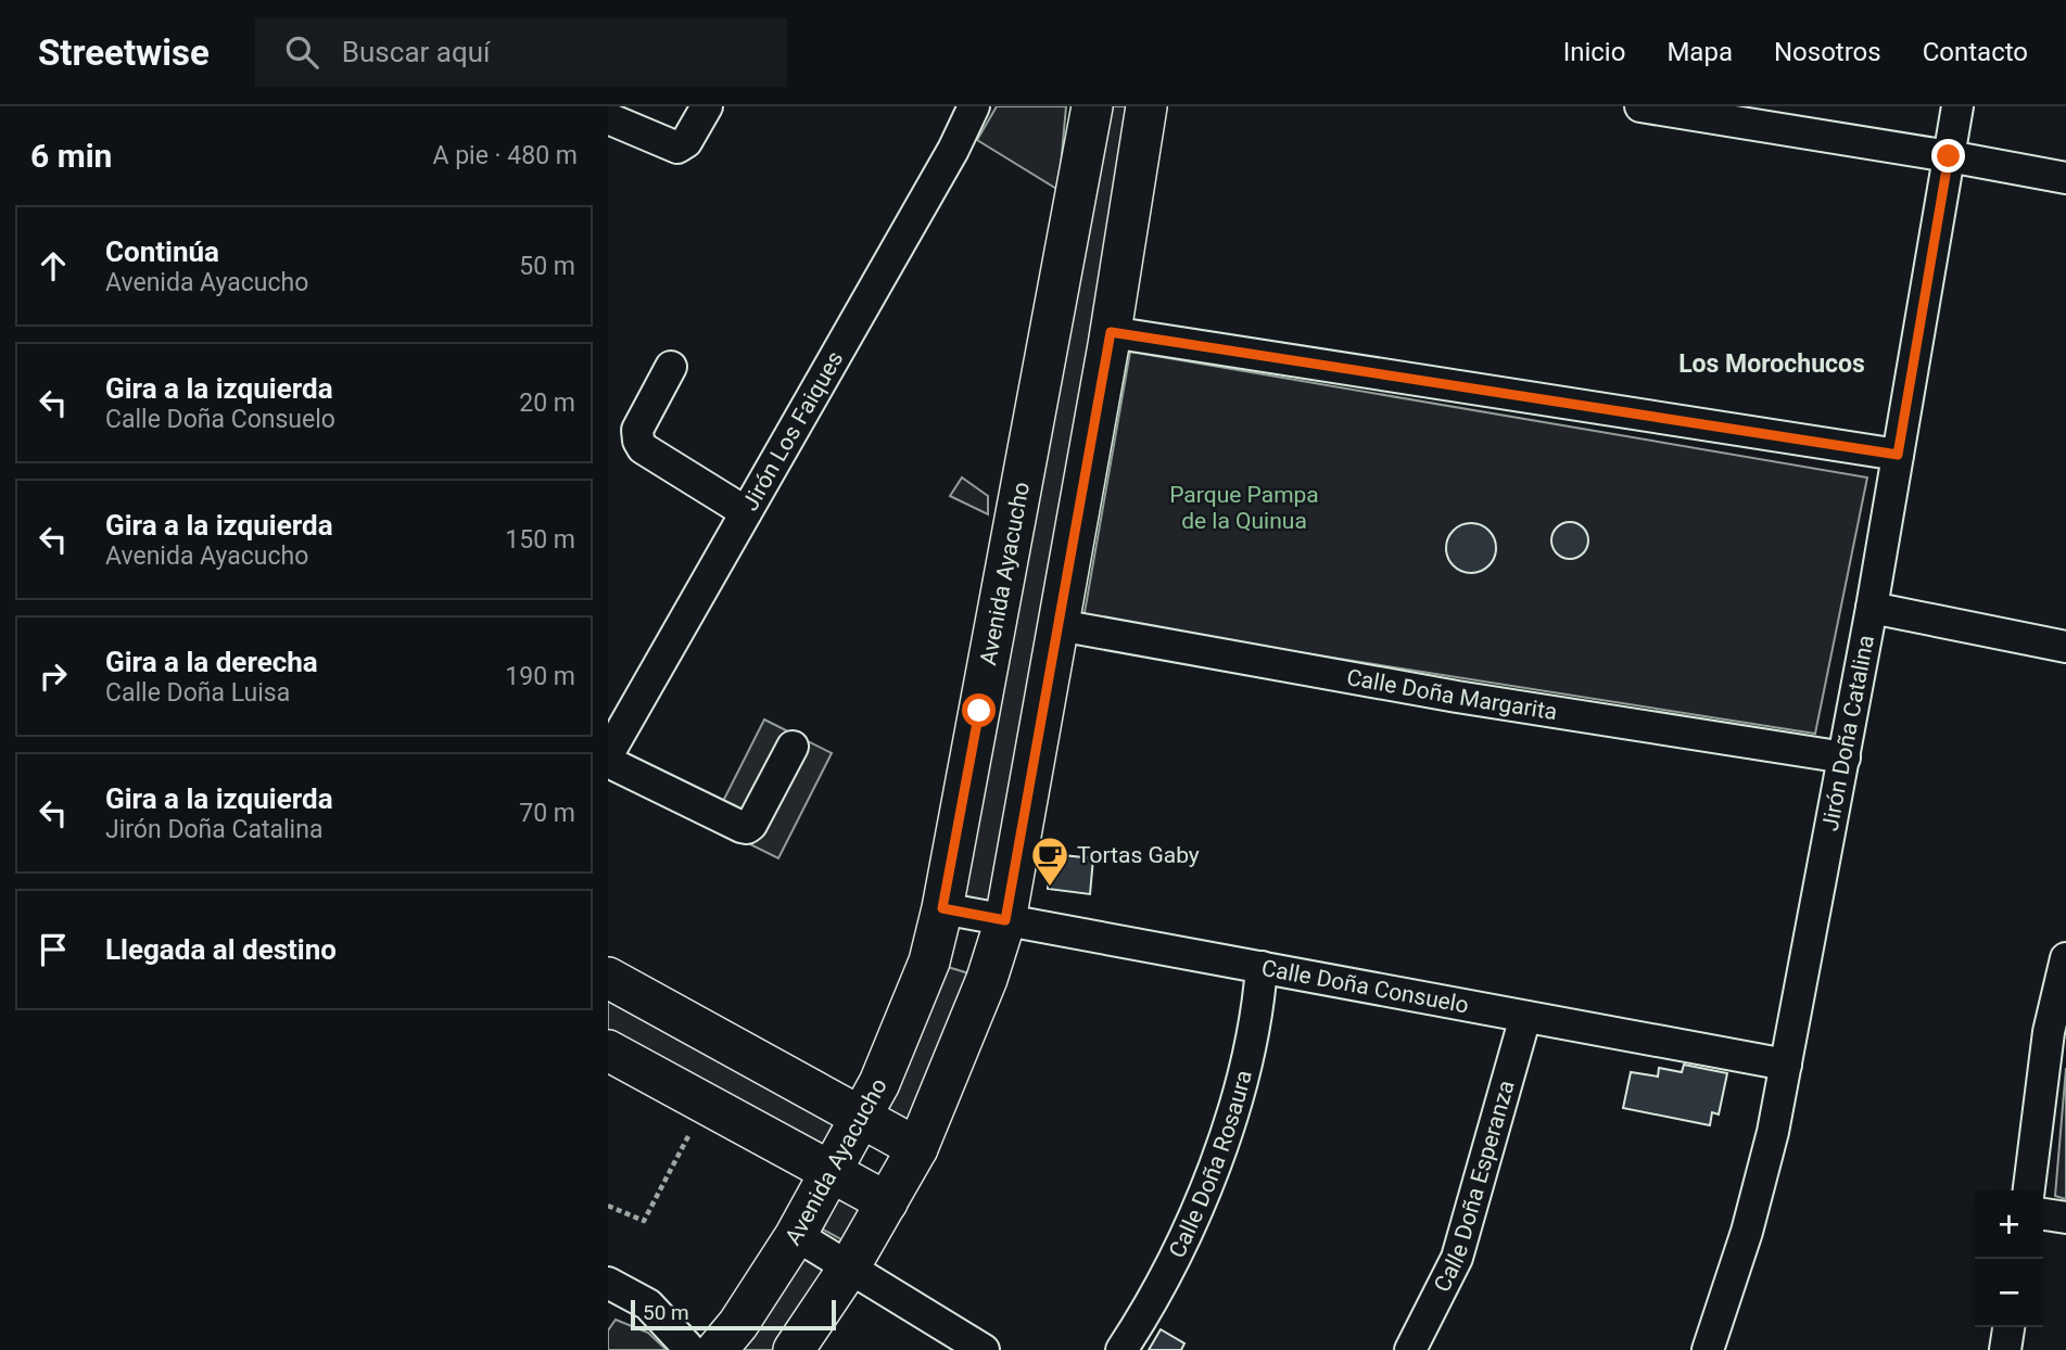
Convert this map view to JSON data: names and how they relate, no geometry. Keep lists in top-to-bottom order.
{
  "streets": {
    "main road": ["Avenida Ayacucho"],
    "street": [
      "Jirón Los Faiques",
      "Calle Doña Margarita",
      "Jirón Doña Catalina",
      "Calle Doña Consuelo",
      "Calle Doña Rosaura",
      "Calle Doña Esperanza"
    ]
  },
  "crossings": [
    ["Avenida Ayacucho", "Calle Doña Consuelo"],
    ["Calle Doña Margarita", "Jirón Doña Catalina"],
    ["Jirón Doña Catalina", "Calle Doña Consuelo"],
    ["Calle Doña Consuelo", "Calle Doña Rosaura"],
    ["Calle Doña Consuelo", "Calle Doña Esperanza"]
  ],
  "districts": ["Los Morochucos"],
  "parks": ["Parque Pampa de la Quinua"],
  "places": {
    "cafe": ["Tortas Gaby"]
  },
  "scale_bar": "50 m",
  "page": {
    "header": "Streetwise",
    "search": "Buscar aquí",
    "nav": [
      "Inicio",
      "Mapa",
      "Nosotros",
      "Contacto"
    ],
    "heading": ["6 min", "A pie · 480 m"],
    "list": [
      ["Continúa", "Avenida Ayacucho", "50 m"],
      ["Gira a la izquierda", "Calle Doña Consuelo", "20 m"],
      ["Gira a la izquierda", "Avenida Ayacucho", "150 m"],
      ["Gira a la derecha", "Calle Doña Luisa", "190 m"],
      ["Gira a la izquierda", "Jirón Doña Catalina", "70 m"],
      "Llegada al destino"
    ],
    "map_buttons": ["+", "−"],
    "scale": "50 m"
  }
}
